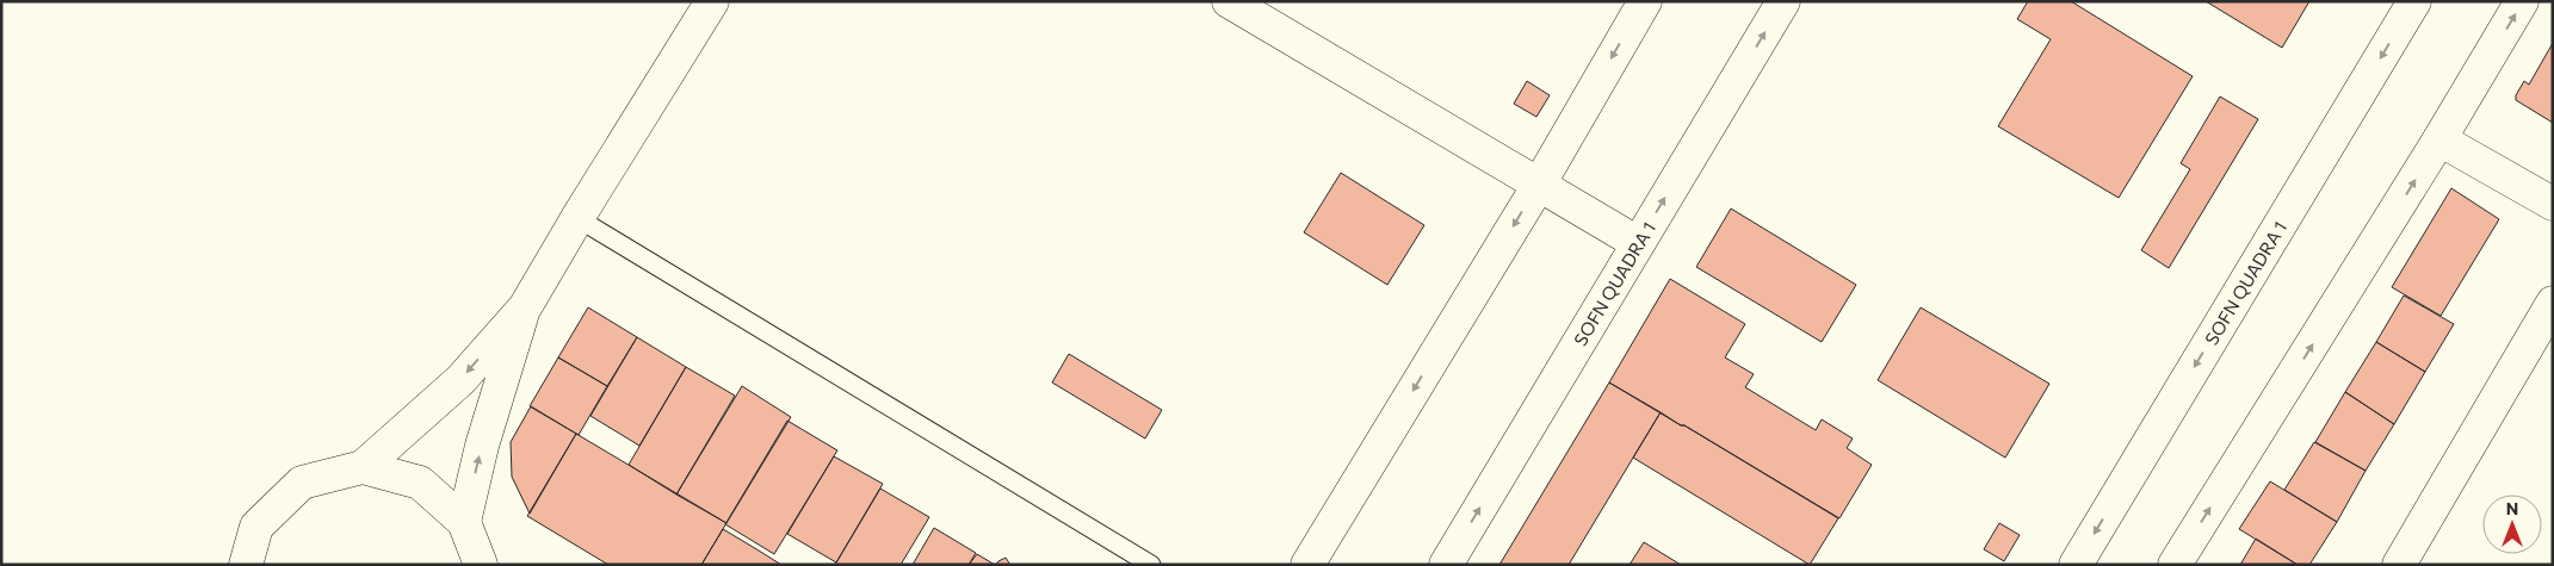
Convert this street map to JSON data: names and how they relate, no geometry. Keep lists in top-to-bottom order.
{
  "streets": {
    "street": ["SOFN QUADRA 1"]
  },
  "north": "top"
}
